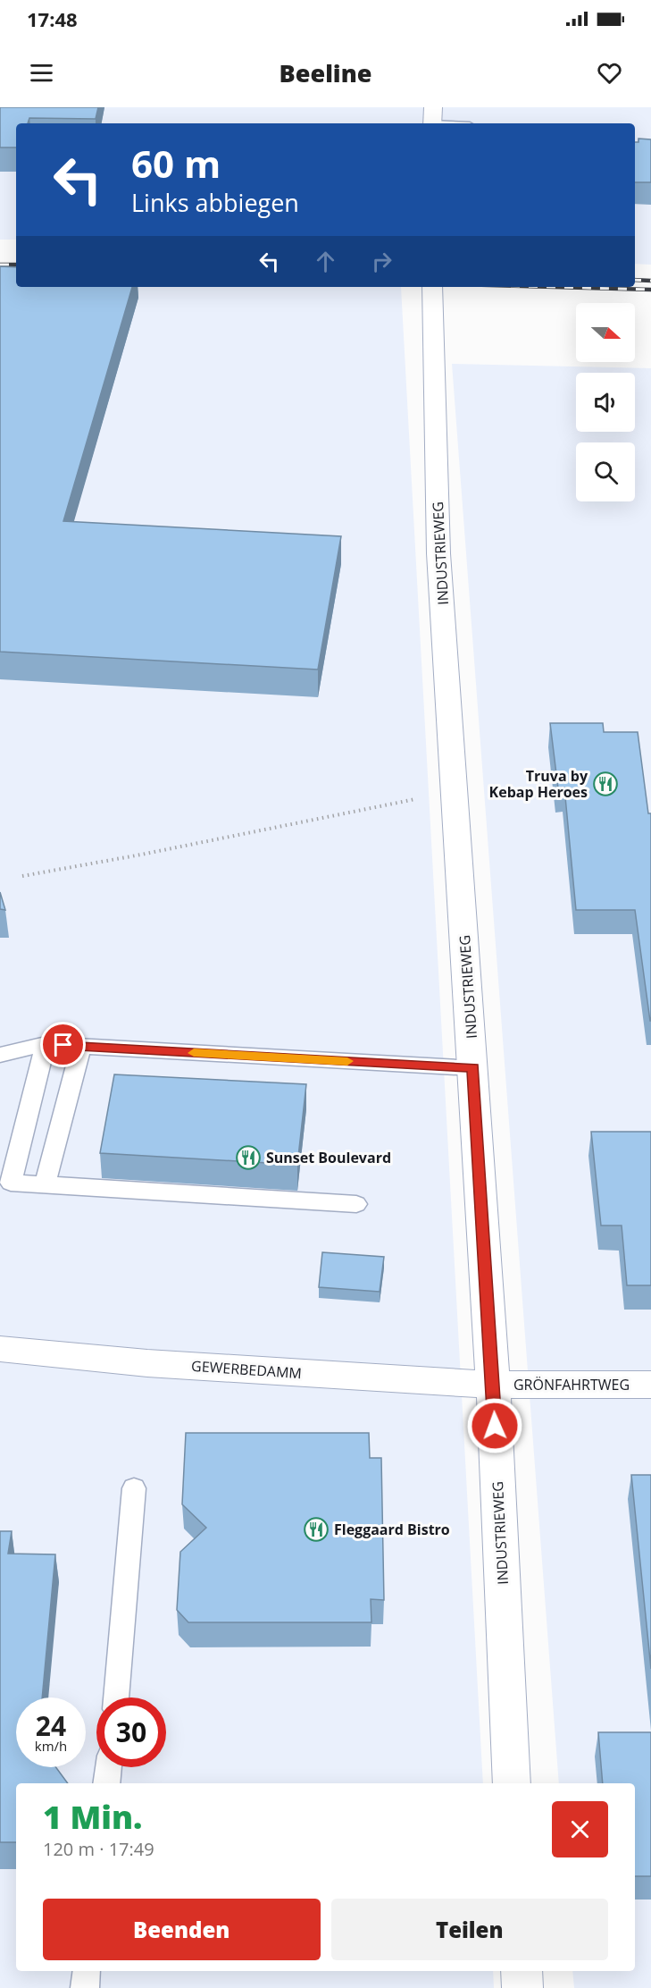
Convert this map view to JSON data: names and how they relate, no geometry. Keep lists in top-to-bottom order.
{
  "streets": {
    "street": ["INDUSTRIEWEG", "GEWERBEDAMM", "GRÖNFAHRTWEG"]
  },
  "crossings": [
    ["INDUSTRIEWEG", "GEWERBEDAMM"],
    ["INDUSTRIEWEG", "GRÖNFAHRTWEG"],
    ["GEWERBEDAMM", "GRÖNFAHRTWEG"]
  ],
  "places": {
    "restaurant": ["Truva by Kebap Heroes", "Sunset Boulevard", "Fleggaard Bistro"]
  },
  "north": "right",
  "page": {
    "status": "17:48",
    "header": "Beeline",
    "turn": ["60 m", "Links abbiegen"],
    "speed": "24 km/h",
    "limit": "30",
    "heading": ["1 Min.", "120 m · 17:49"],
    "buttons": ["Beenden", "Teilen"]
  }
}
